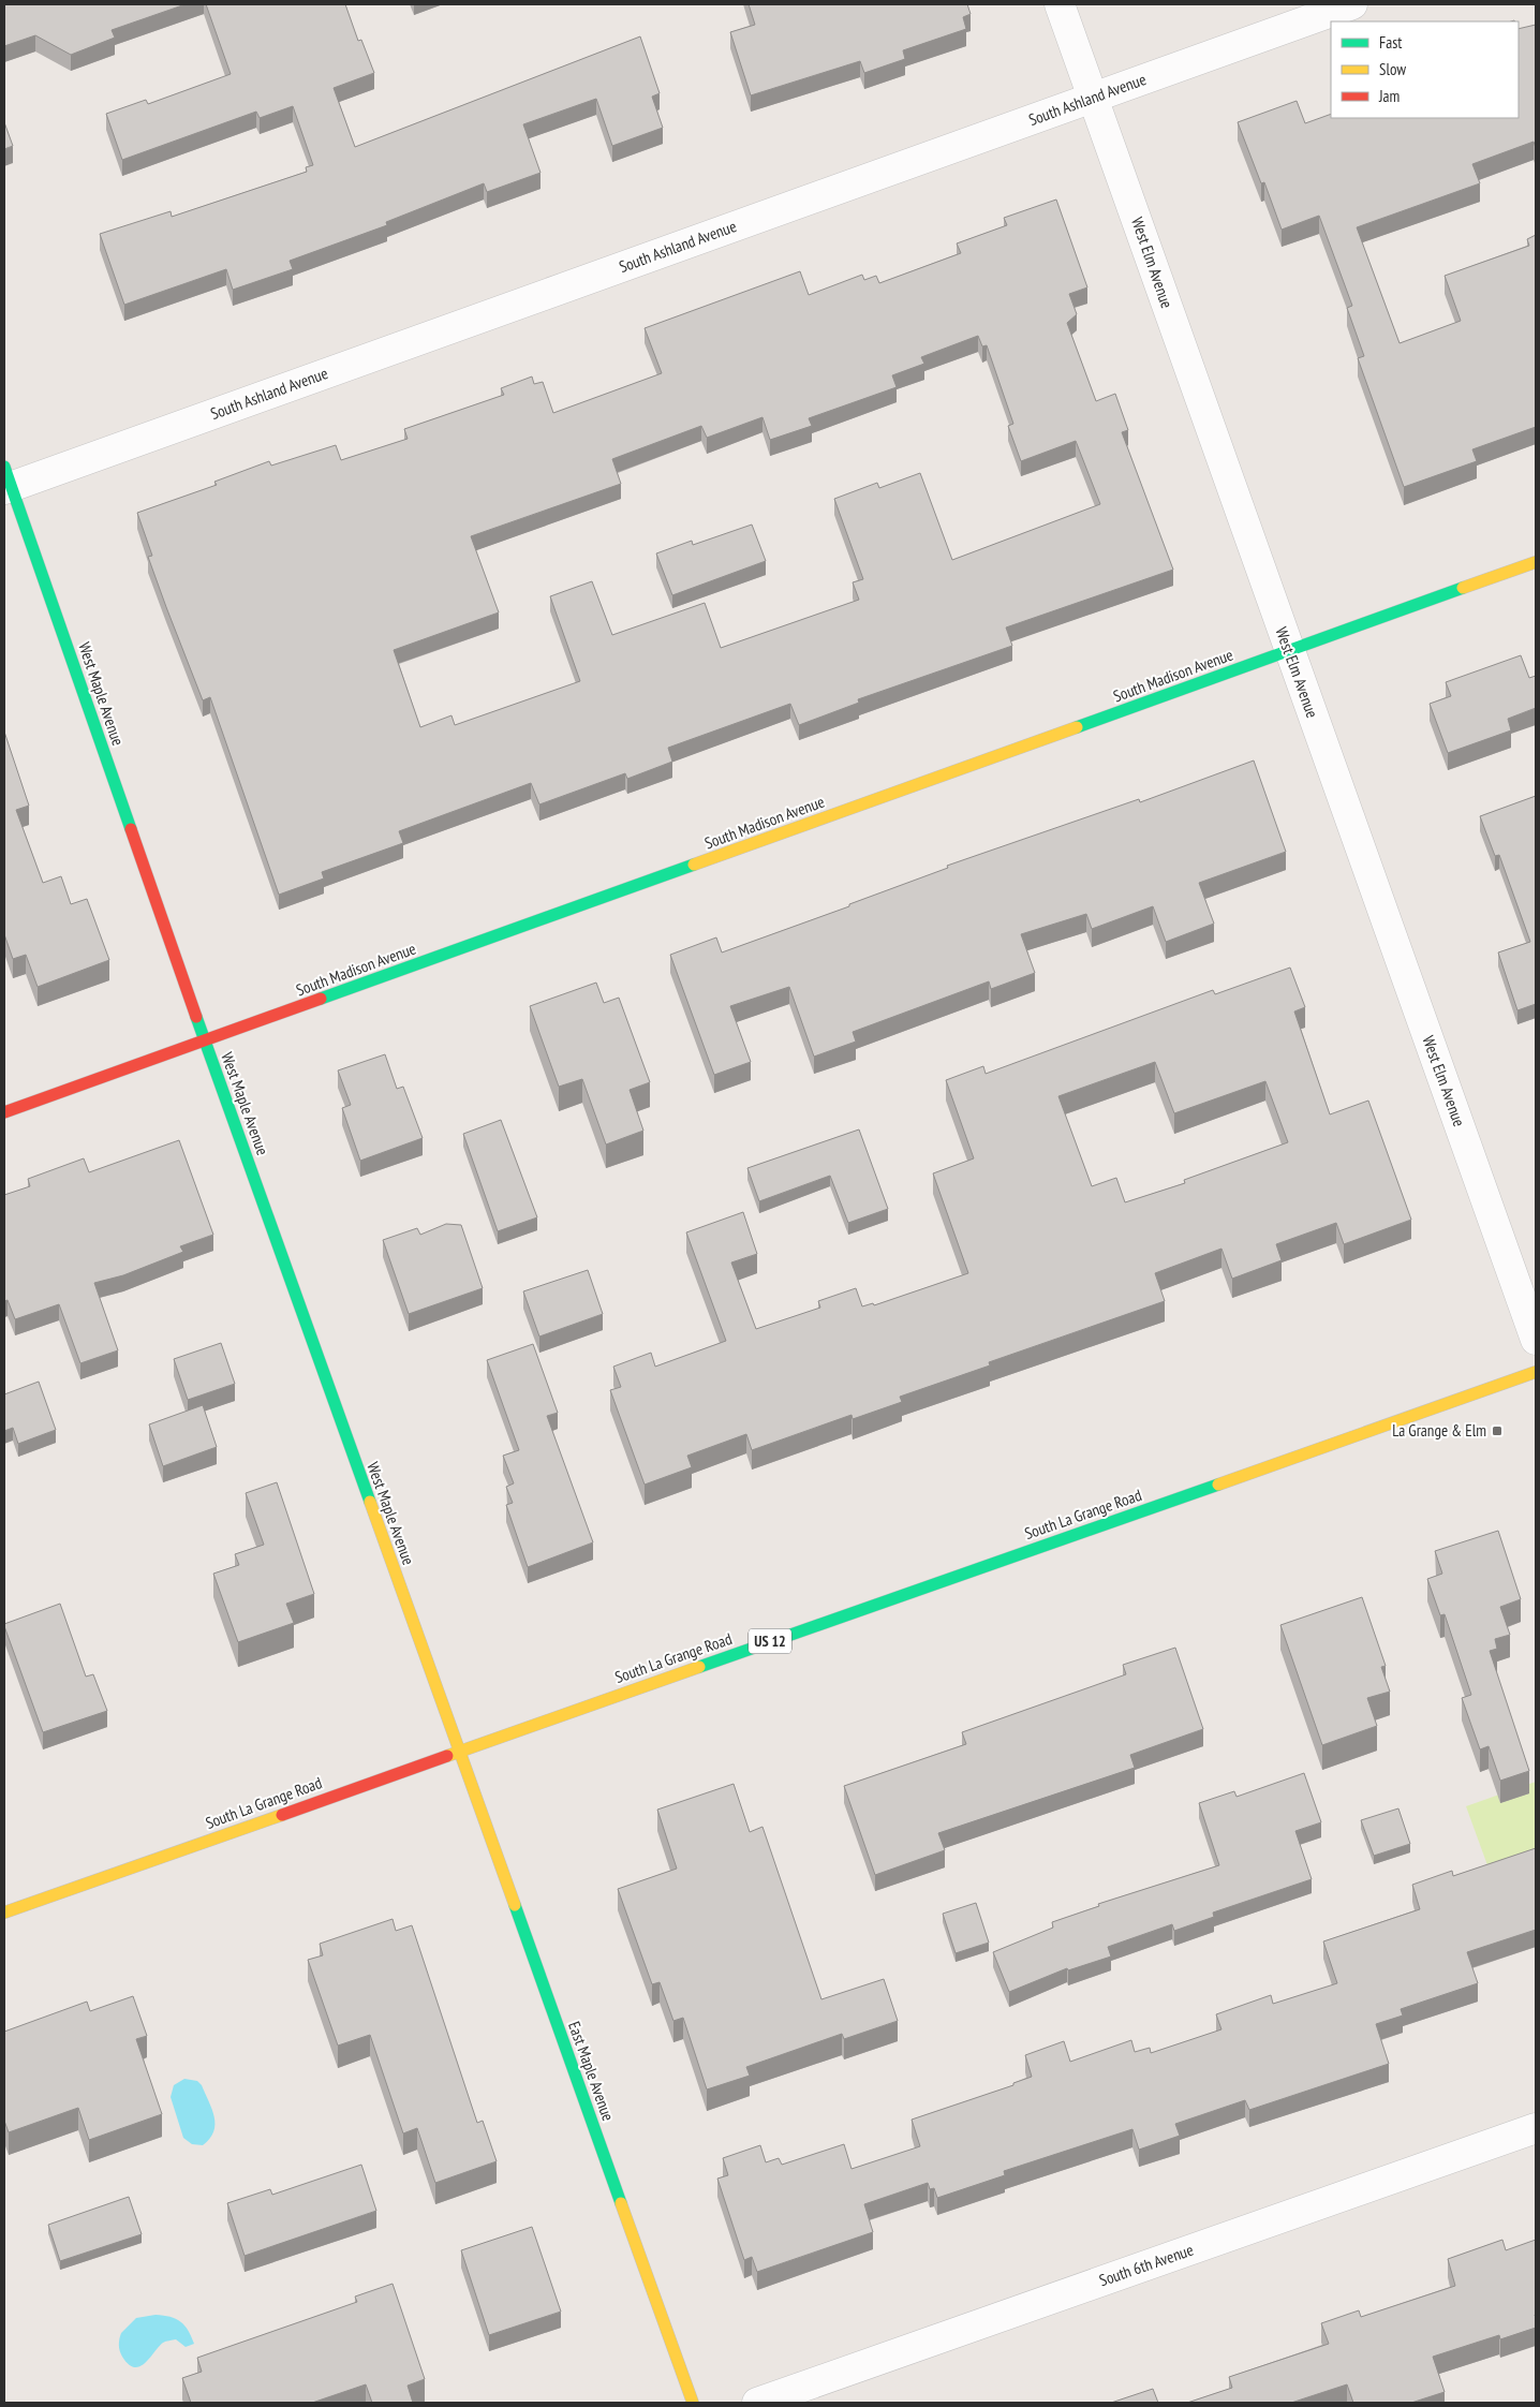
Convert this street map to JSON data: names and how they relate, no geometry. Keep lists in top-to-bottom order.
{
  "streets": {
    "street": [
      "South Ashland Avenue",
      "West Elm Avenue",
      "South Madison Avenue",
      "West Maple Avenue",
      "South La Grange Road",
      "US 12",
      "East Maple Avenue",
      "South 6th Avenue"
    ]
  },
  "crossings": [
    ["South Ashland Avenue", "West Elm Avenue"],
    ["South Ashland Avenue", "West Maple Avenue"],
    ["West Elm Avenue", "South Madison Avenue"],
    ["South Madison Avenue", "West Maple Avenue"],
    ["West Maple Avenue", "South La Grange Road"],
    ["West Maple Avenue", "East Maple Avenue"],
    ["South La Grange Road", "East Maple Avenue"]
  ],
  "places": {
    "transit": ["La Grange & Elm"]
  },
  "legend": ["Fast", "Slow", "Jam"]
}
